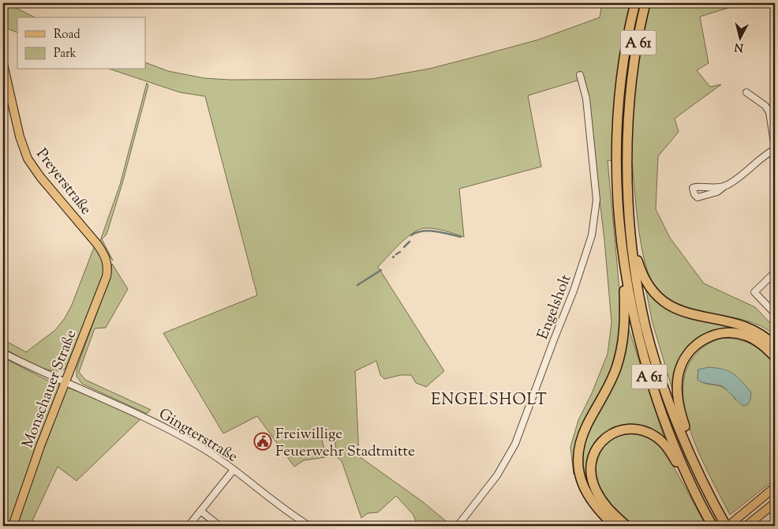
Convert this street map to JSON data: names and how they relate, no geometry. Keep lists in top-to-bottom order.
{
  "streets": {
    "highway": ["A 61"],
    "main road": ["Preyerstraße", "Monschauer Straße"],
    "street": ["Engelsholt", "Gingterstraße"]
  },
  "crossings": [
    ["Preyerstraße", "Monschauer Straße"],
    ["Monschauer Straße", "Gingterstraße"]
  ],
  "districts": ["ENGELSHOLT"],
  "places": {
    "public building": ["Freiwillige Feuerwehr Stadtmitte"]
  },
  "legend": ["Road", "Park"],
  "north": "bottom"
}
